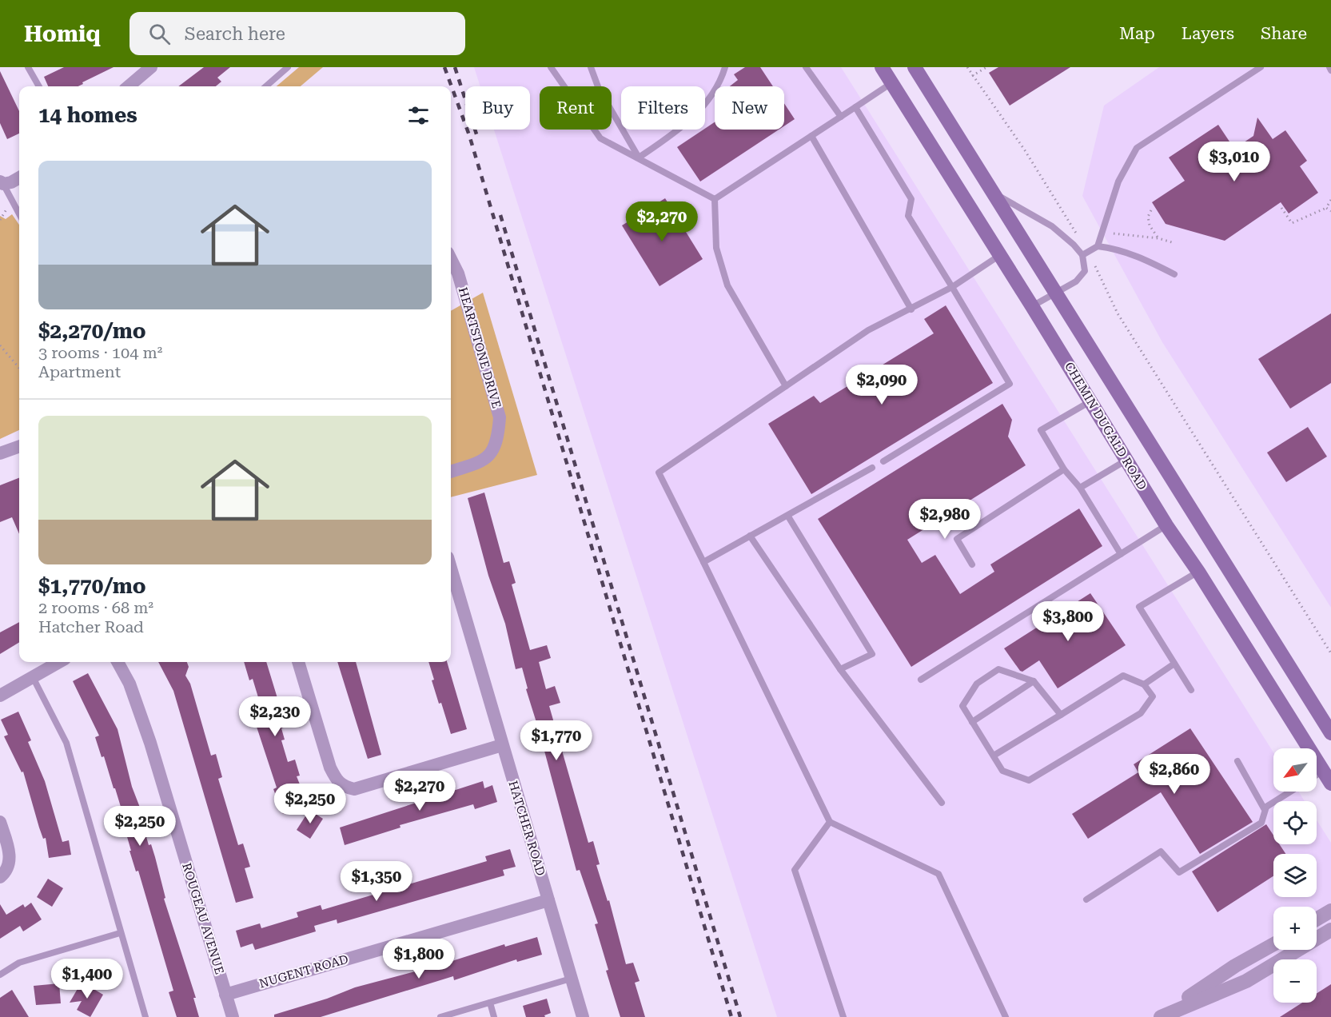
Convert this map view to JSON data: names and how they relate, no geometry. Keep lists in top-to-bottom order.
{
  "streets": {
    "main road": ["CHEMIN DUGALD ROAD"],
    "street": [
      "HEARTSTONE DRIVE",
      "HATCHER ROAD",
      "ROUGEAU AVENUE",
      "NUGENT ROAD"
    ]
  },
  "crossings": [
    ["HATCHER ROAD", "NUGENT ROAD"],
    ["ROUGEAU AVENUE", "NUGENT ROAD"]
  ],
  "north": "bottom left",
  "page": {
    "header": "Homiq",
    "search": "Search here",
    "nav": ["Map", "Layers", "Share"],
    "chip": [
      "Buy",
      "Rent",
      "Filters",
      "New"
    ],
    "heading": "14 homes",
    "price": [
      "$3,010",
      "$2,270",
      "$2,090",
      "$2,980",
      "$3,800",
      "$2,230",
      "$1,770",
      "$2,860",
      "$2,270",
      "$2,250",
      "$2,250",
      "$1,350",
      "$1,800",
      "$1,400"
    ],
    "list": [
      {
        "name": "$2,270/mo",
        "note": "3 rooms · 104 m² · Apartment"
      },
      {
        "name": "$1,770/mo",
        "note": "2 rooms · 68 m² · Hatcher Road"
      }
    ],
    "map_buttons": ["+", "−"]
  }
}
